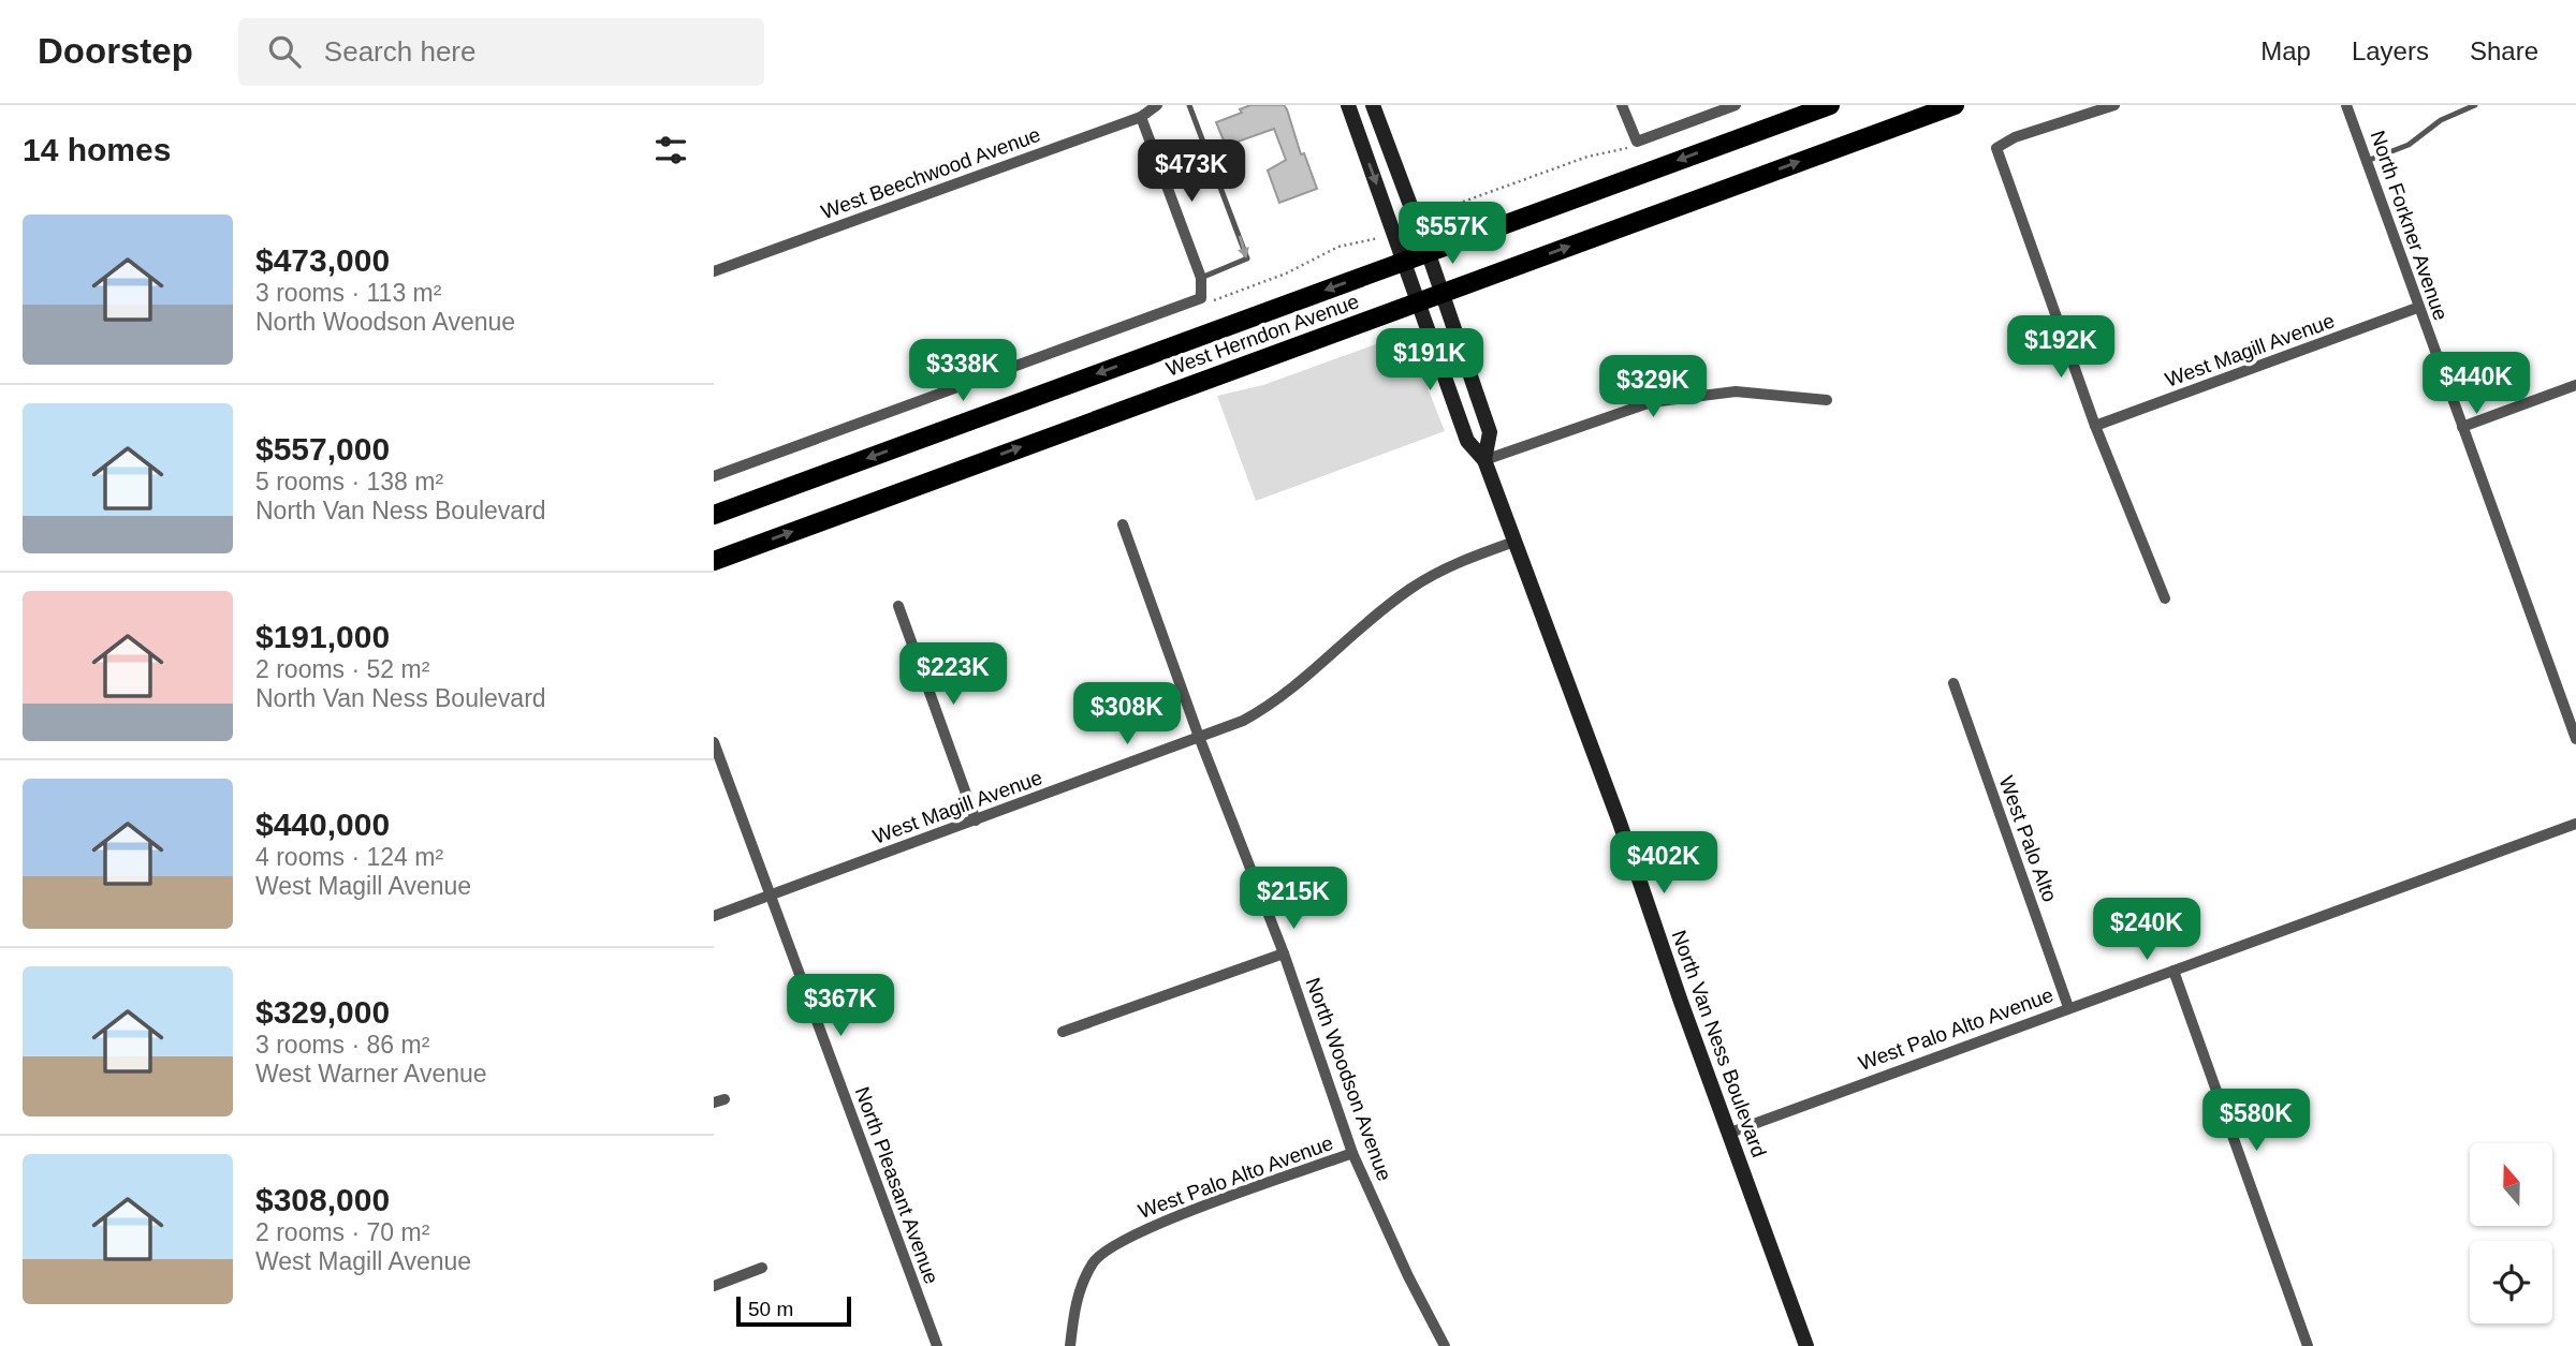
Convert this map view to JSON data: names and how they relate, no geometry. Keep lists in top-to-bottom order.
{
  "streets": {
    "main road": ["West Herndon Avenue"],
    "street": [
      "West Beechwood Avenue",
      "North Forkner Avenue",
      "West Magill Avenue",
      "West Palo Alto",
      "West Palo Alto Avenue",
      "North Van Ness Boulevard",
      "North Woodson Avenue",
      "North Pleasant Avenue"
    ]
  },
  "crossings": [
    ["North Forkner Avenue", "West Magill Avenue"],
    ["West Herndon Avenue", "North Van Ness Boulevard"],
    ["West Magill Avenue", "North Van Ness Boulevard"],
    ["West Magill Avenue", "North Woodson Avenue"],
    ["West Magill Avenue", "North Pleasant Avenue"],
    ["West Palo Alto", "West Palo Alto Avenue"],
    ["West Palo Alto Avenue", "North Van Ness Boulevard"],
    ["West Palo Alto Avenue", "North Woodson Avenue"]
  ],
  "scale_bar": "50 m",
  "north": "top",
  "page": {
    "header": "Doorstep",
    "search": "Search here",
    "nav": ["Map", "Layers", "Share"],
    "heading": "14 homes",
    "price": [
      "$473K",
      "$557K",
      "$192K",
      "$191K",
      "$338K",
      "$440K",
      "$329K",
      "$223K",
      "$308K",
      "$402K",
      "$215K",
      "$240K",
      "$367K",
      "$580K"
    ],
    "list": [
      {
        "name": "$473,000",
        "note": "3 rooms · 113 m² · North Woodson Avenue"
      },
      {
        "name": "$557,000",
        "note": "5 rooms · 138 m² · North Van Ness Boulevard"
      },
      {
        "name": "$191,000",
        "note": "2 rooms · 52 m² · North Van Ness Boulevard"
      },
      {
        "name": "$440,000",
        "note": "4 rooms · 124 m² · West Magill Avenue"
      },
      {
        "name": "$329,000",
        "note": "3 rooms · 86 m² · West Warner Avenue"
      },
      {
        "name": "$308,000",
        "note": "2 rooms · 70 m² · West Magill Avenue"
      }
    ],
    "scale": "50 m"
  }
}
